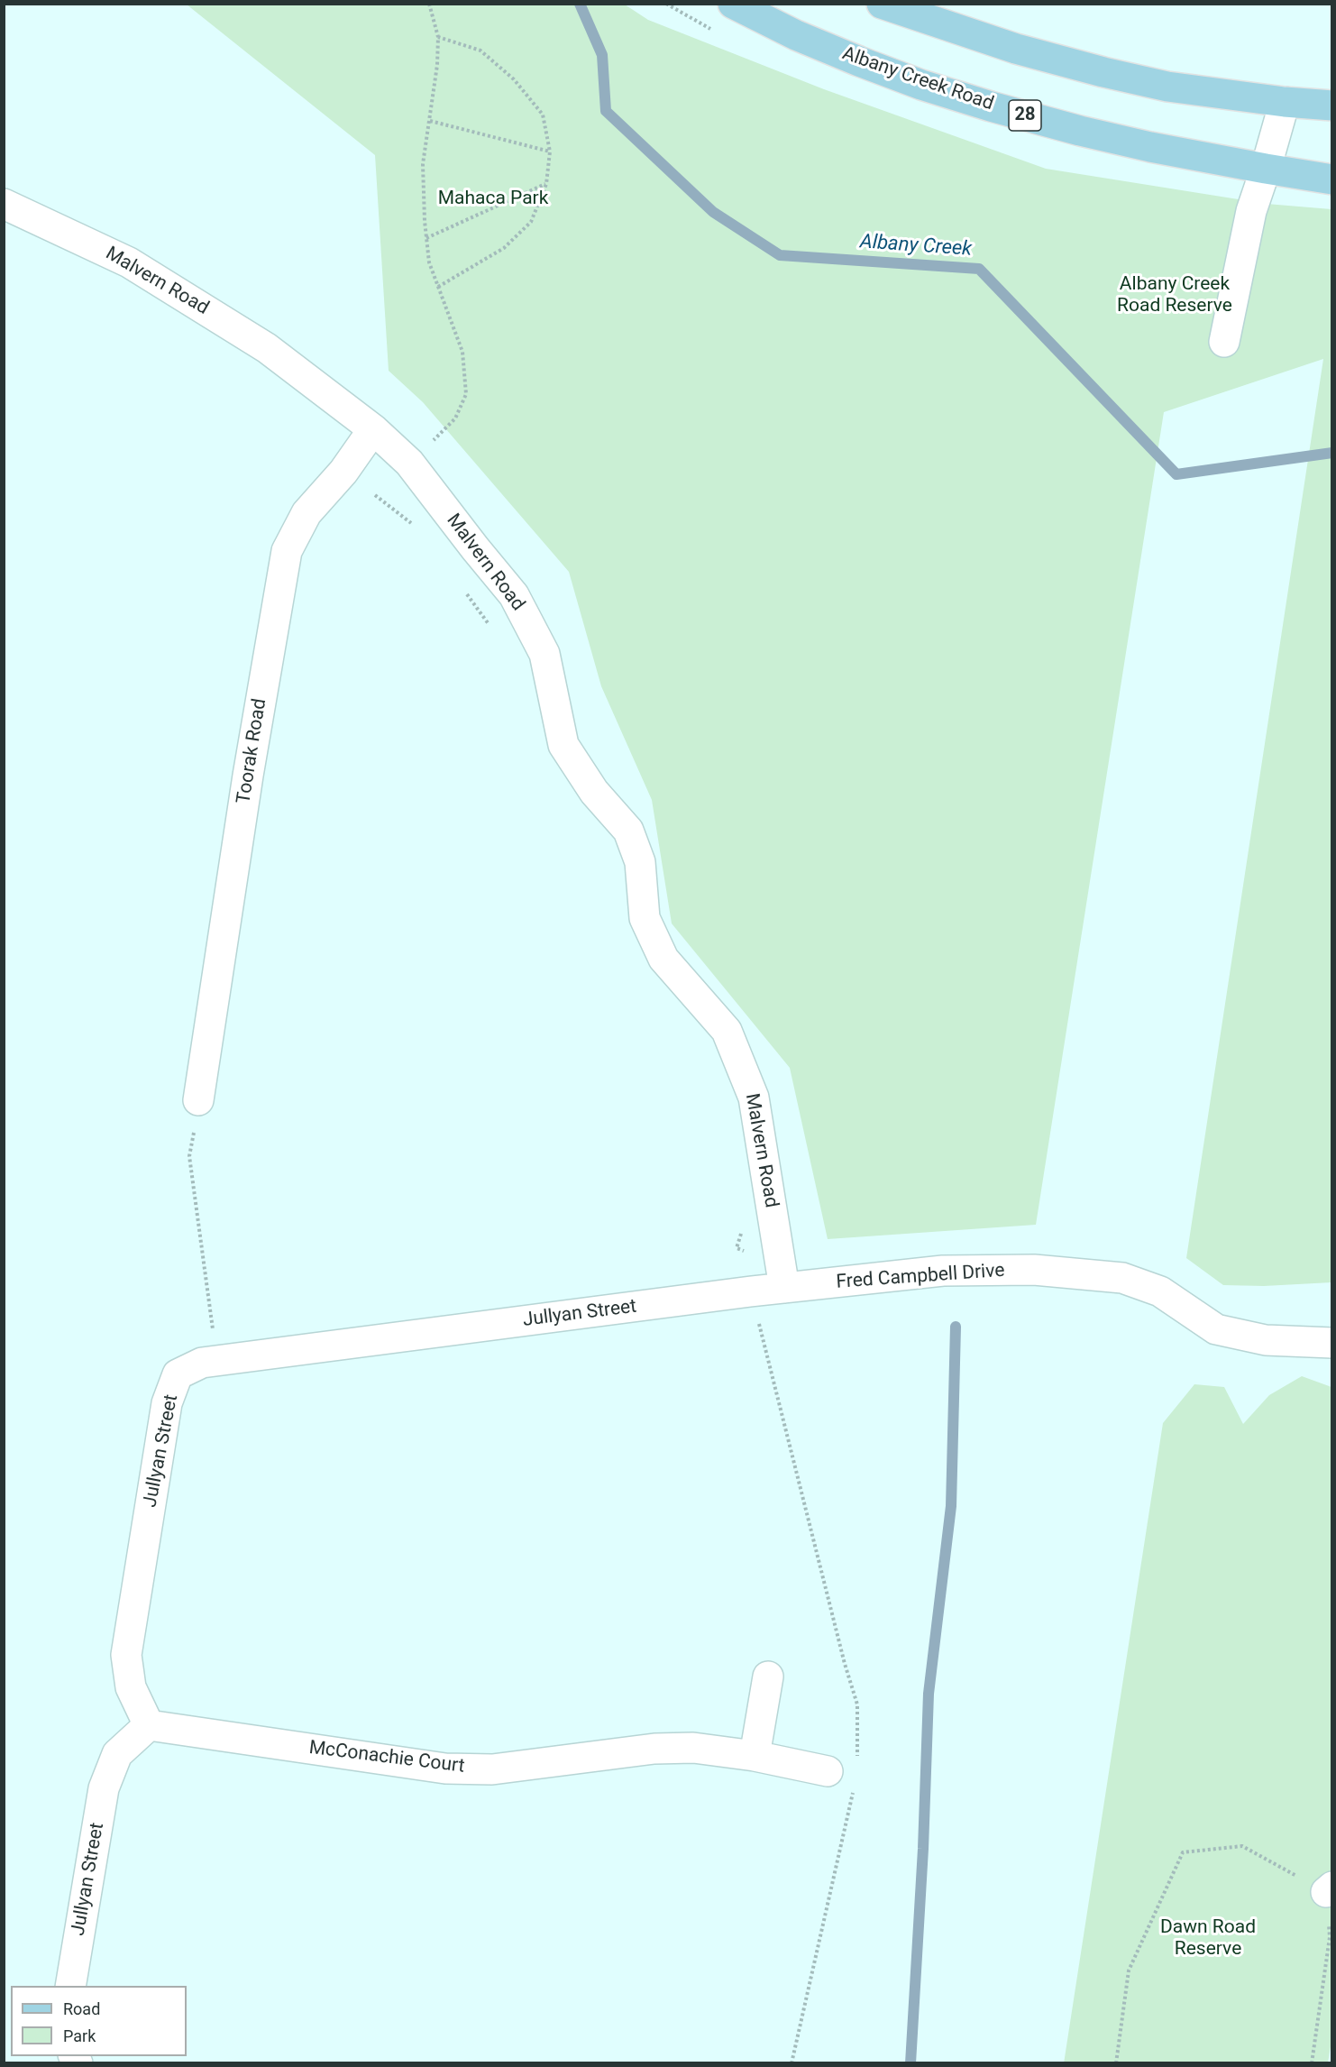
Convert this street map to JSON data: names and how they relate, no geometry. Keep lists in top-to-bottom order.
{
  "streets": {
    "main road": ["Albany Creek Road", "28"],
    "street": [
      "Malvern Road",
      "Toorak Road",
      "Fred Campbell Drive",
      "Jullyan Street",
      "McConachie Court"
    ]
  },
  "crossings": [
    ["Malvern Road", "Toorak Road"],
    ["Malvern Road", "Fred Campbell Drive"],
    ["Malvern Road", "Jullyan Street"],
    ["Fred Campbell Drive", "Jullyan Street"],
    ["Jullyan Street", "McConachie Court"]
  ],
  "water": ["Albany Creek"],
  "parks": ["Mahaca Park", "Albany Creek Road Reserve", "Dawn Road Reserve"],
  "legend": ["Road", "Park"]
}
